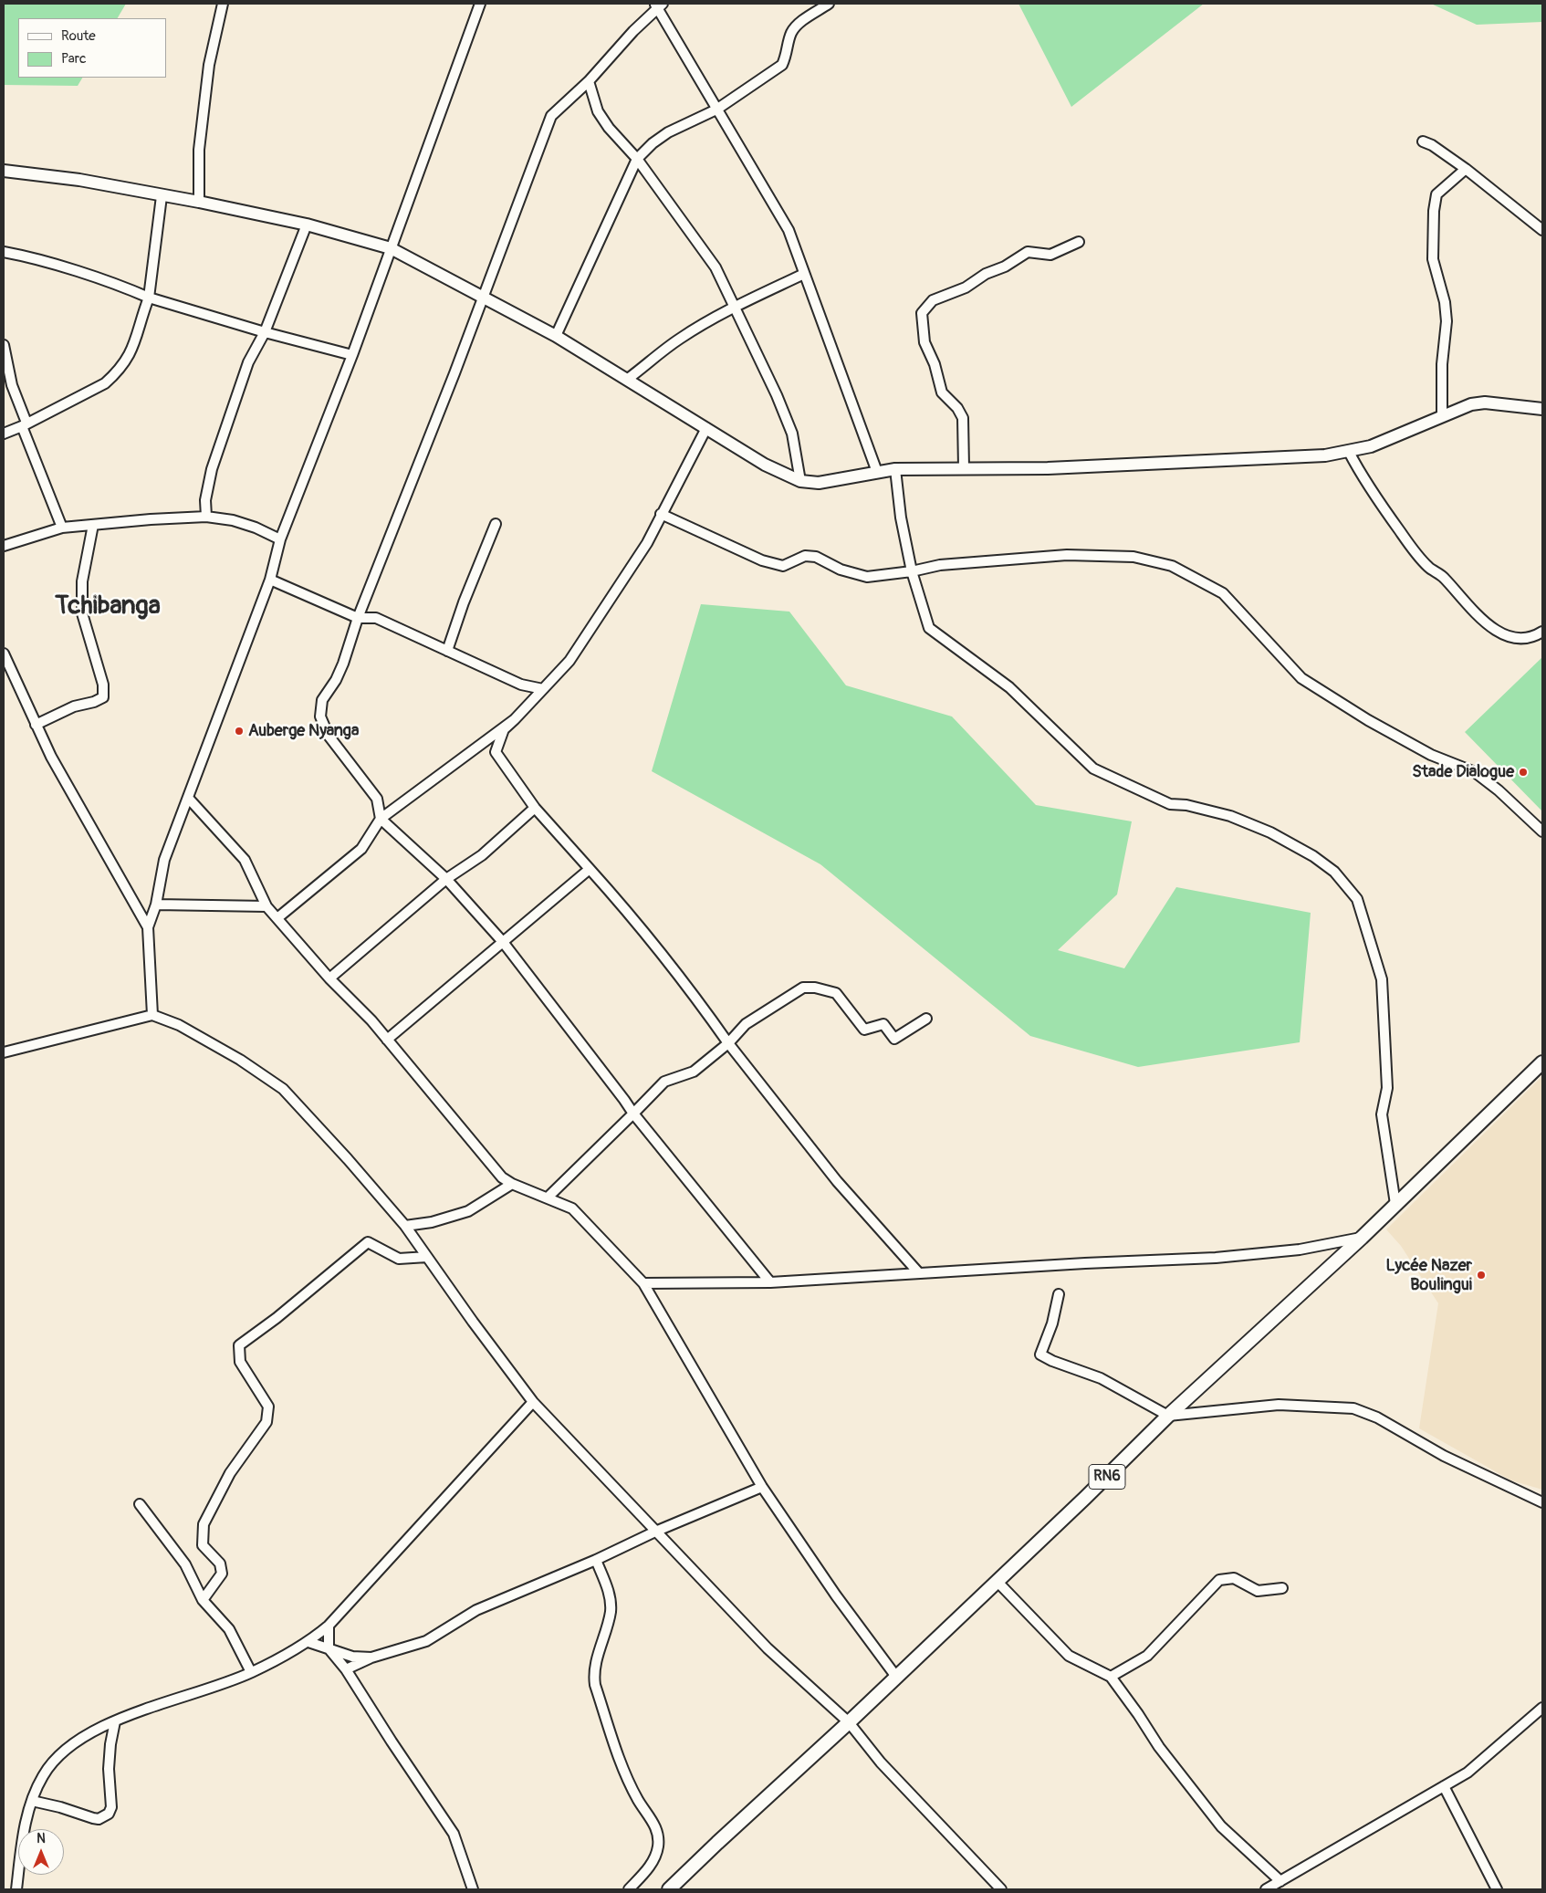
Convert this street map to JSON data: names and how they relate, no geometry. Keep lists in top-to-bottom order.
{
  "streets": {
    "highway": ["RN6"]
  },
  "districts": ["Tchibanga"],
  "places": ["Auberge Nyanga", "Stade Dialogue", "Lycée Nazer Boulingui"],
  "legend": ["Route", "Parc"],
  "north": "top"
}
